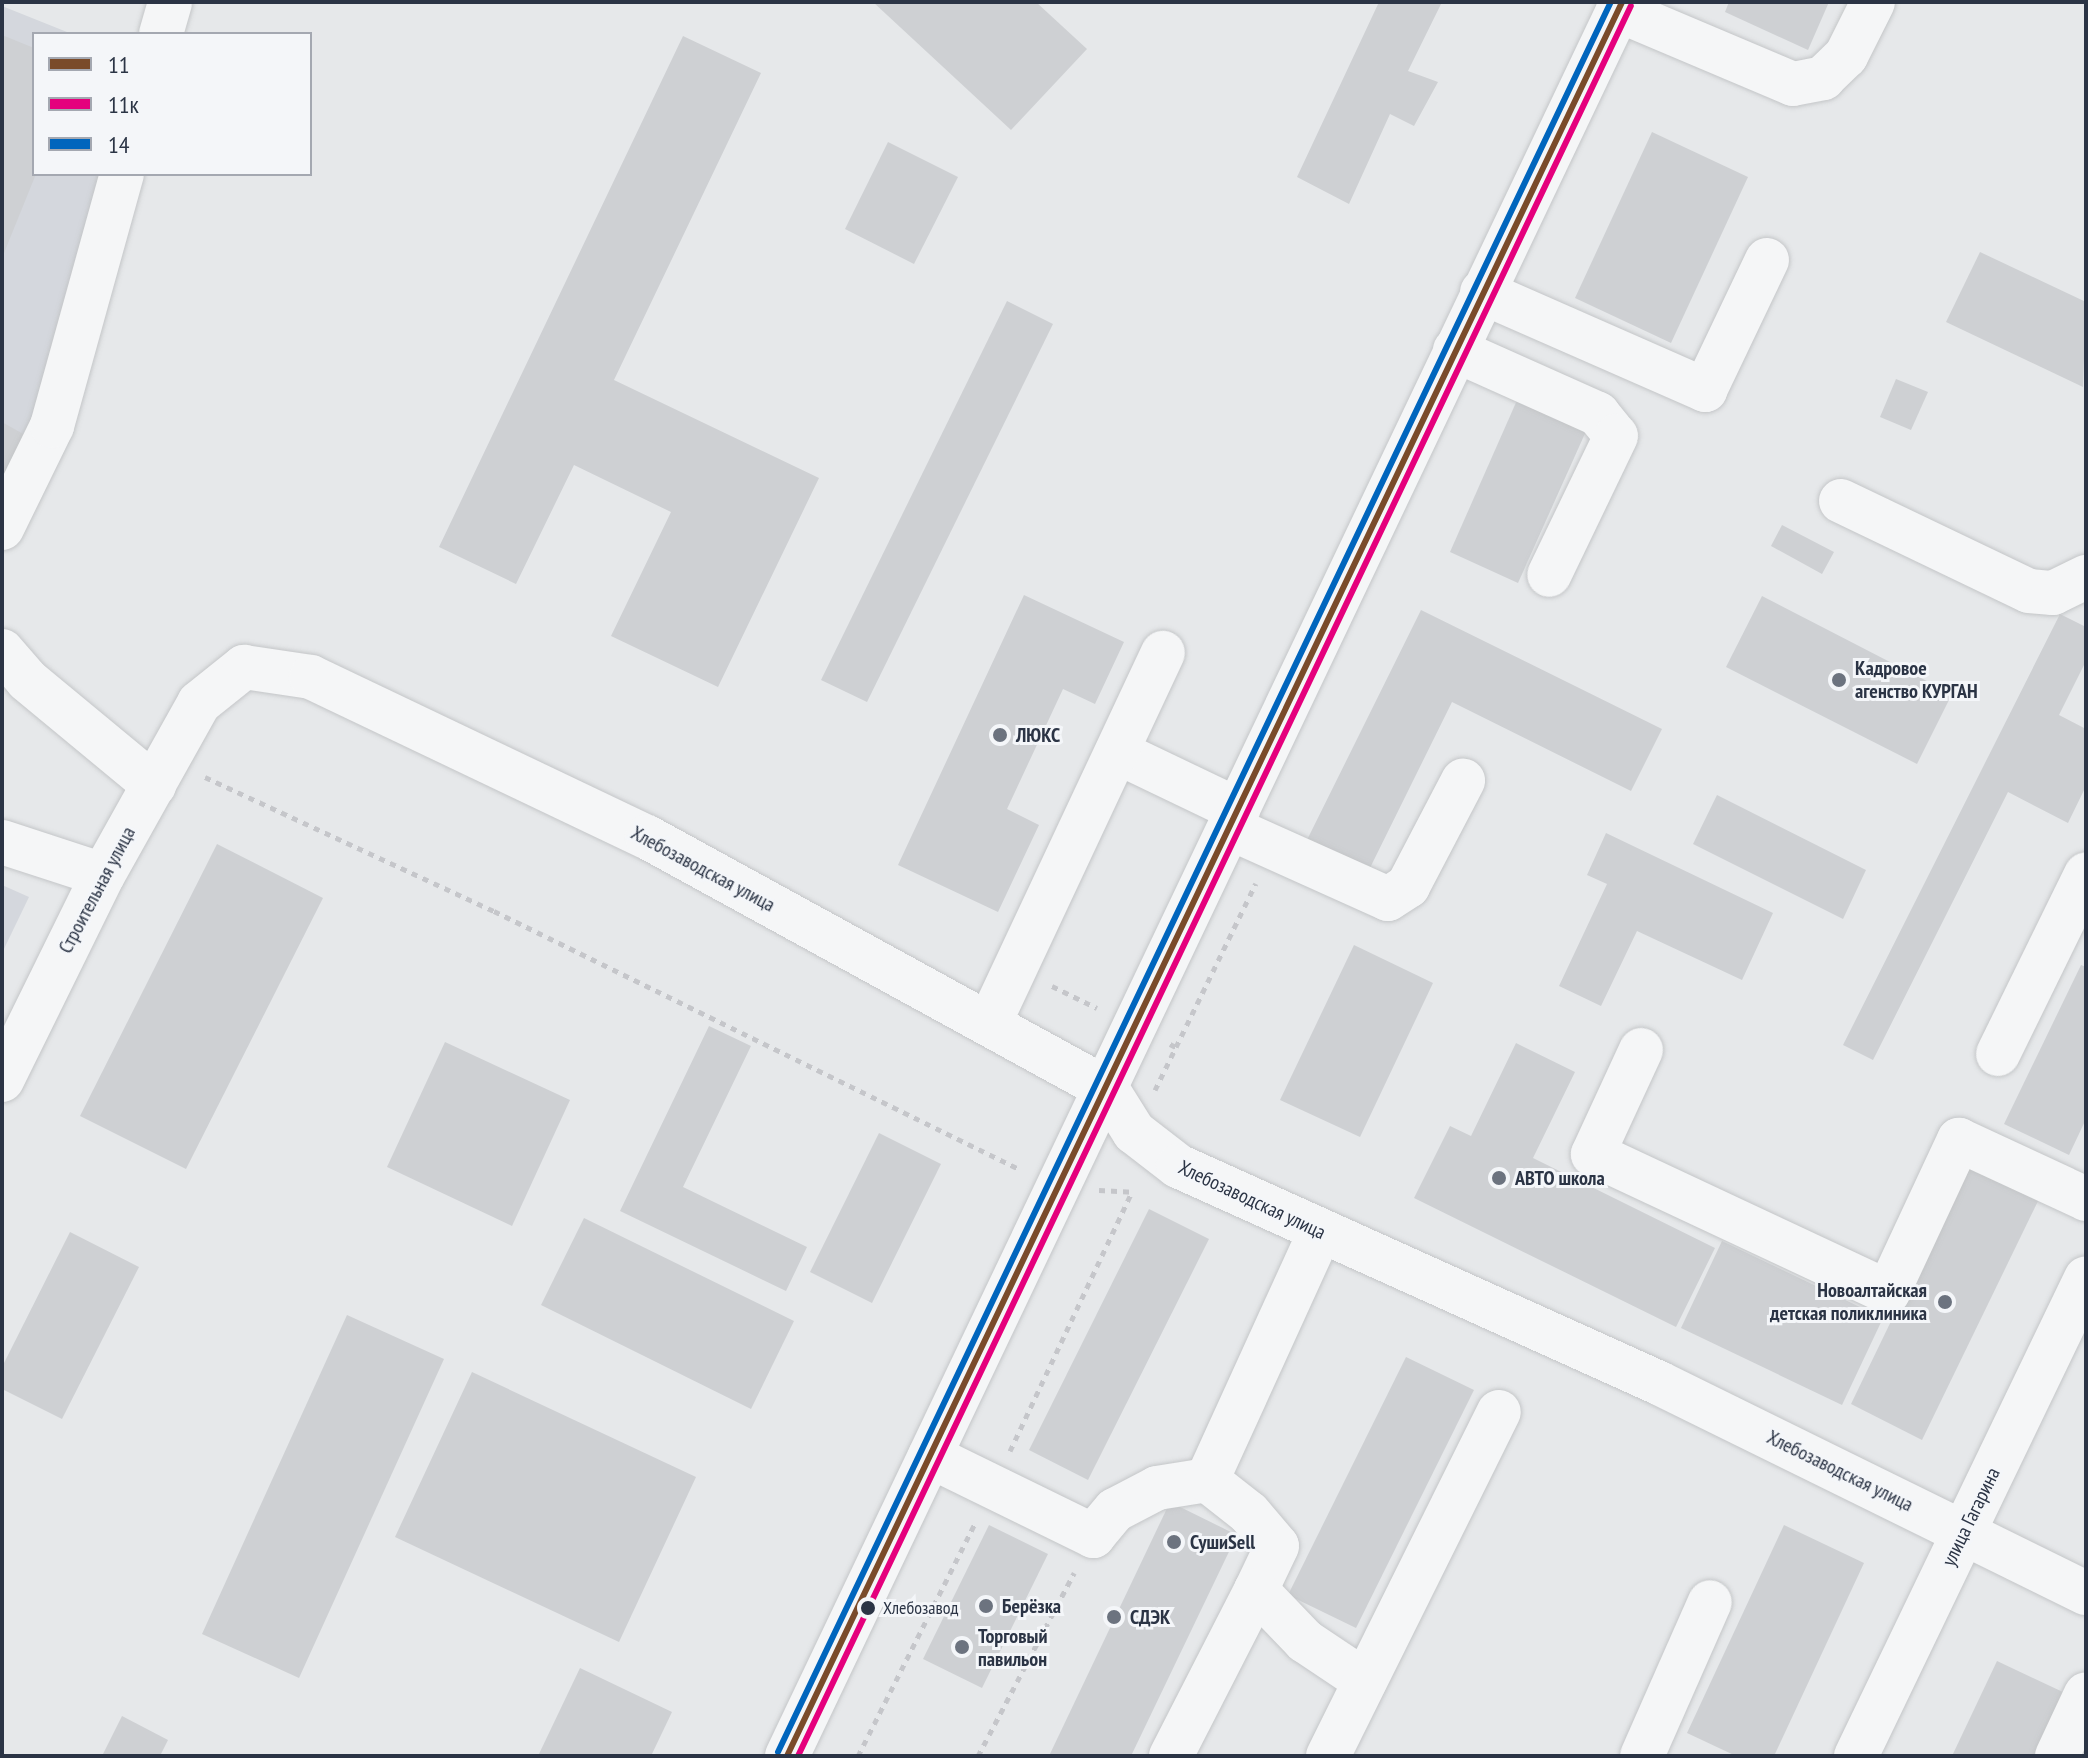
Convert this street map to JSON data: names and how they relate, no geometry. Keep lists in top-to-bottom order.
{
  "streets": {
    "street": ["Хлебозаводская улица", "Строительная улица", "улица Гагарина"]
  },
  "crossings": [
    ["Хлебозаводская улица", "Строительная улица"],
    ["Хлебозаводская улица", "улица Гагарина"]
  ],
  "places": [
    "Кадровое агенство КУРГАН",
    "ЛЮКС",
    "АВТО школа",
    "Новоалтайская детская поликлиника",
    "СушиSell",
    "Берёзка",
    "Хлебозавод",
    "СДЭК",
    "Торговый павильон"
  ],
  "lines": ["transit line 11", "transit line 14", "transit line 11к"],
  "legend": ["11", "11к", "14"]
}
